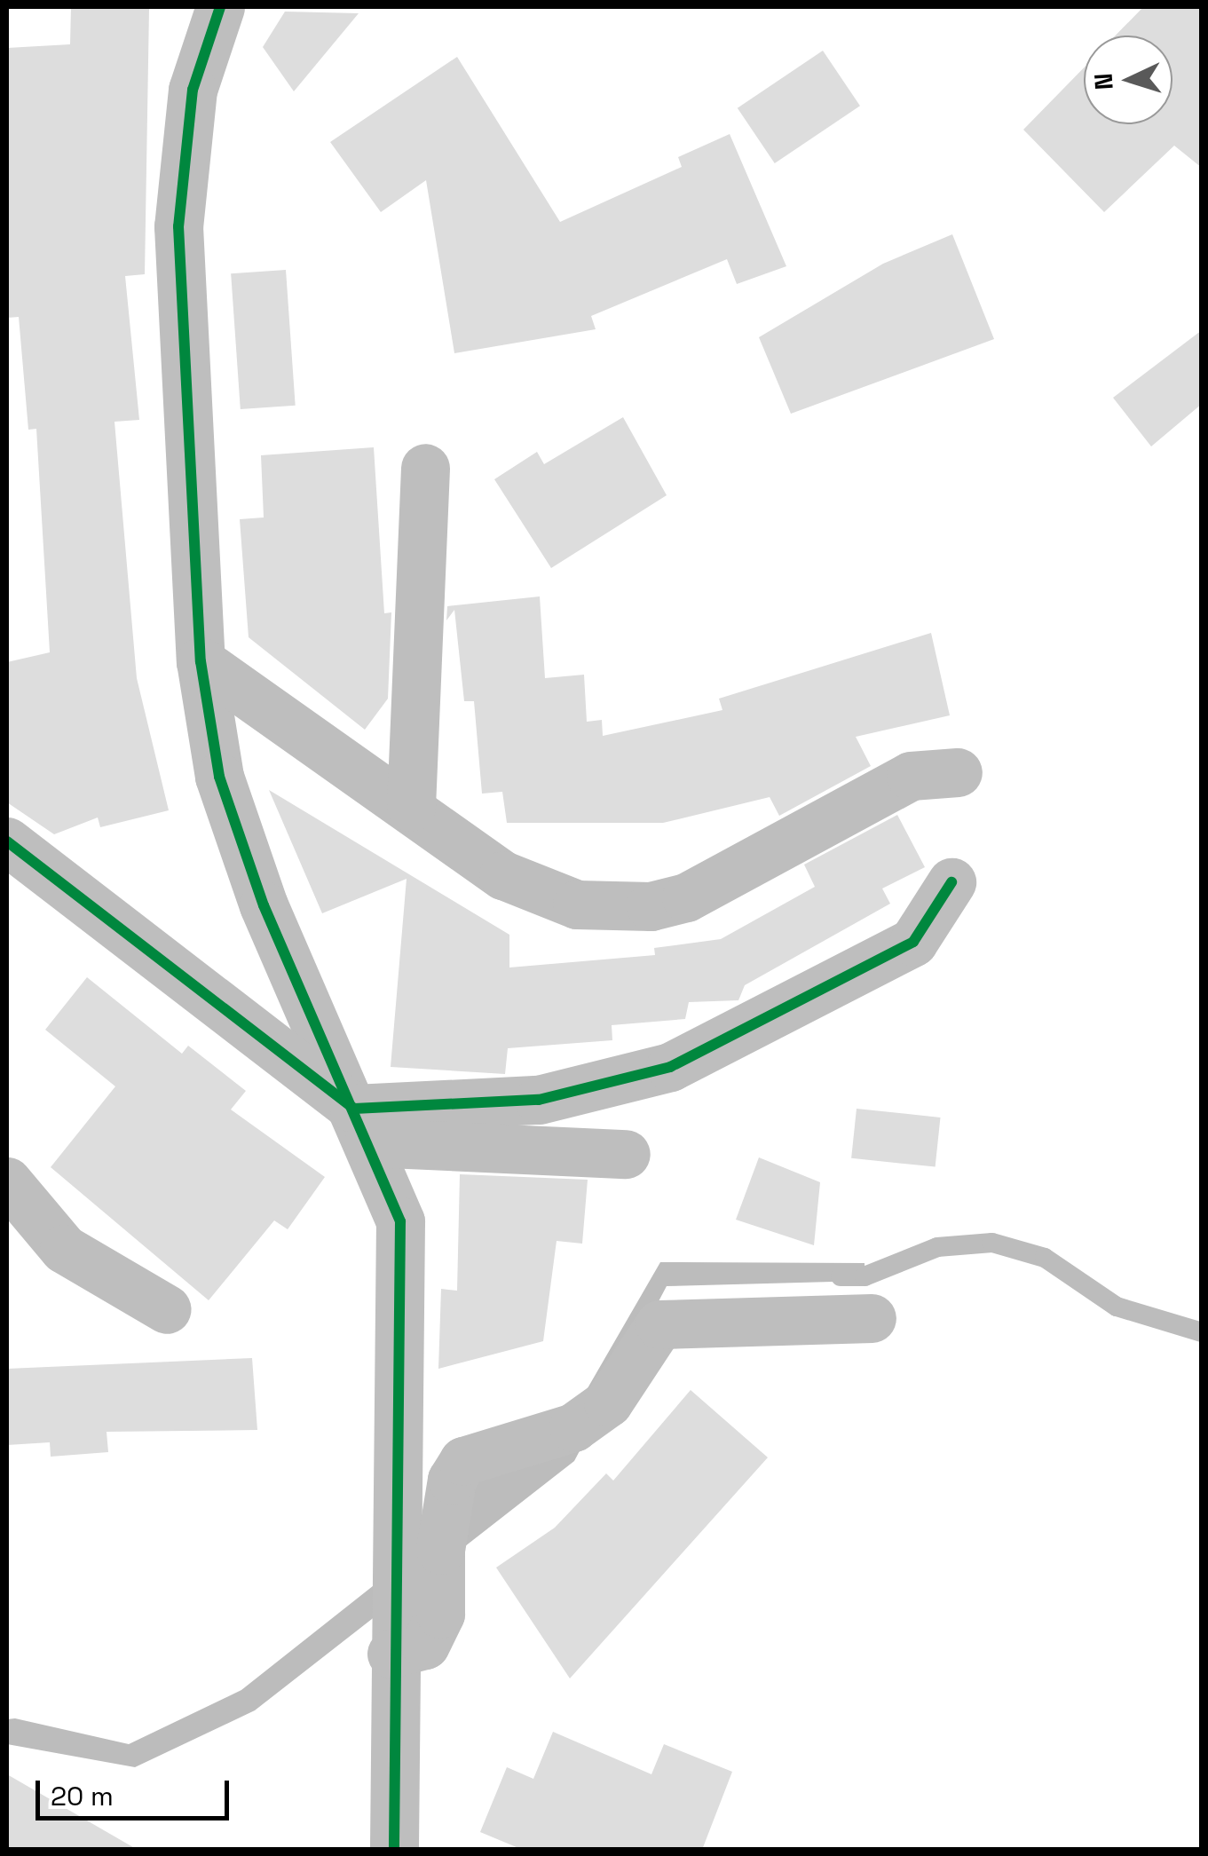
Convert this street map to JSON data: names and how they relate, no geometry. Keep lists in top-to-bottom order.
{
  "scale_bar": "20 m",
  "north": "left"
}
